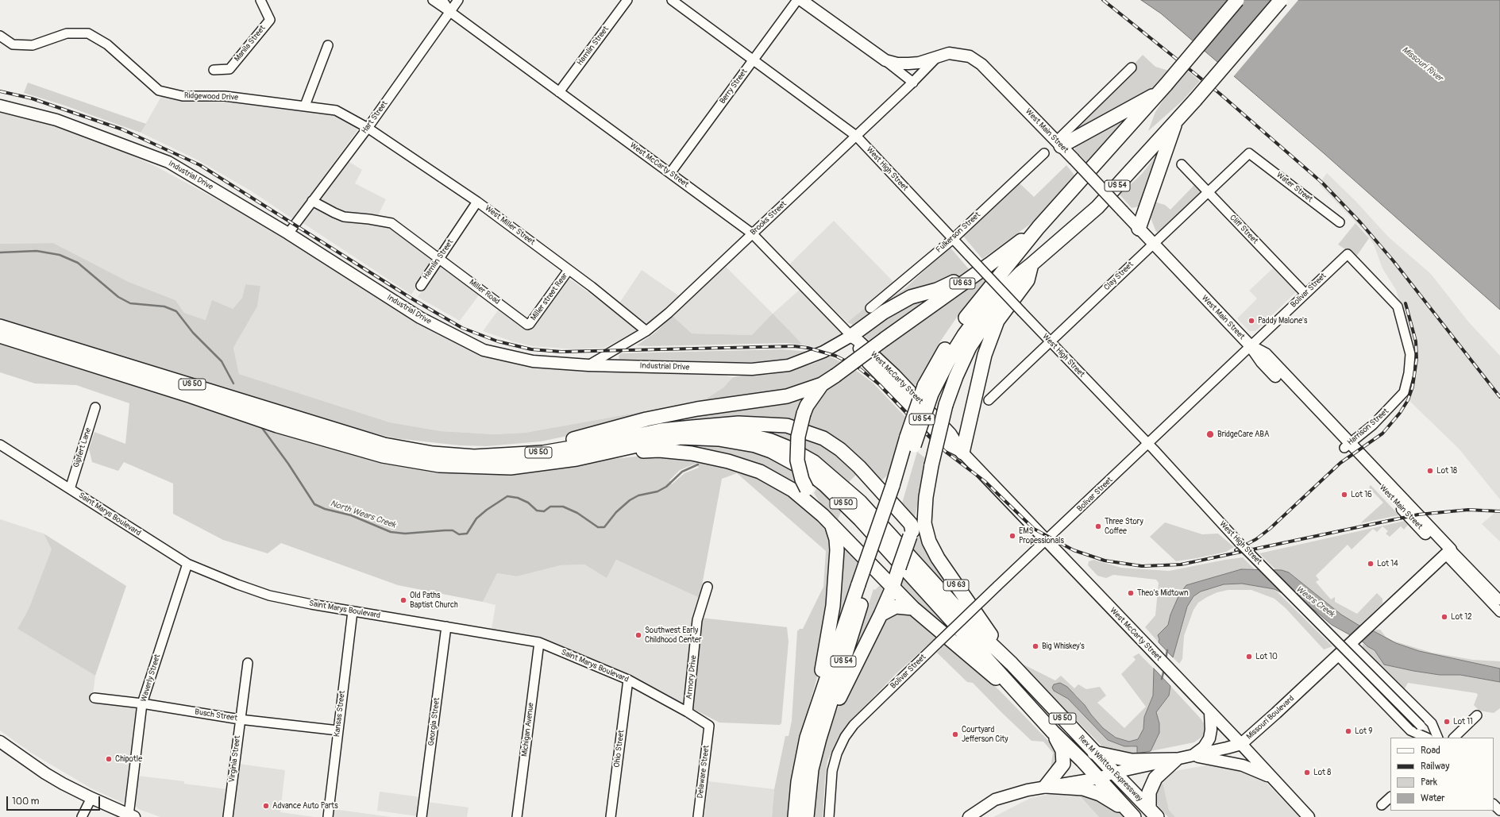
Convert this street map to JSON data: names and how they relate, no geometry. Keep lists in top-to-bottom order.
{
  "streets": {
    "highway": [
      "US 54",
      "US 63",
      "US 50",
      "Rex M Whitton Expressway"
    ],
    "main road": [
      "West Main Street",
      "West McCarty Street",
      "Industrial Drive",
      "Missouri Boulevard"
    ],
    "street": [
      "Manila Street",
      "Hamlin Street",
      "Berry Street",
      "Ridgewood Drive",
      "Hart Street",
      "West High Street",
      "Water Street",
      "Brooks Street",
      "West Miller Street",
      "Cliff Street",
      "Fulkerson Street",
      "Clay Street",
      "Bolivar Street",
      "Miller Road",
      "Miller street Rear",
      "Harrison Street",
      "Gipfert Lane",
      "Saint Marys Boulevard",
      "Armory Drive",
      "Waverly Street",
      "Kansas Street",
      "Busch Street",
      "Georgia Street",
      "Michigan Avenue",
      "Ohio Street",
      "Virginia Street",
      "Delaware Street"
    ]
  },
  "crossings": [
    ["Hamlin Street", "West McCarty Street"],
    ["Hamlin Street", "West Miller Street"],
    ["Hamlin Street", "Miller Road"],
    ["Berry Street", "West McCarty Street"],
    ["Berry Street", "West High Street"],
    ["Ridgewood Drive", "Hart Street"],
    ["Ridgewood Drive", "West Miller Street"],
    ["Hart Street", "West McCarty Street"],
    ["Hart Street", "Industrial Drive"],
    ["Hart Street", "West Miller Street"],
    ["West Main Street", "Brooks Street"],
    ["West Main Street", "Clay Street"],
    ["West Main Street", "Bolivar Street"],
    ["West Main Street", "Harrison Street"],
    ["West Main Street", "Missouri Boulevard"],
    ["West McCarty Street", "Industrial Drive"],
    ["West McCarty Street", "Brooks Street"],
    ["West McCarty Street", "Bolivar Street"],
    ["West McCarty Street", "Missouri Boulevard"],
    ["West High Street", "Brooks Street"],
    ["West High Street", "Fulkerson Street"],
    ["West High Street", "Clay Street"],
    ["West High Street", "Bolivar Street"],
    ["Industrial Drive", "Brooks Street"],
    ["US 54", "US 63"],
    ["Water Street", "Clay Street"],
    ["Brooks Street", "West Miller Street"],
    ["West Miller Street", "Miller street Rear"],
    ["Cliff Street", "Clay Street"],
    ["Cliff Street", "Bolivar Street"],
    ["US 63", "US 50"],
    ["US 63", "Rex M Whitton Expressway"],
    ["Bolivar Street", "Harrison Street"],
    ["Miller Road", "Miller street Rear"],
    ["US 50", "Rex M Whitton Expressway"],
    ["Gipfert Lane", "Saint Marys Boulevard"],
    ["Saint Marys Boulevard", "Armory Drive"],
    ["Saint Marys Boulevard", "Waverly Street"],
    ["Saint Marys Boulevard", "Kansas Street"],
    ["Saint Marys Boulevard", "Georgia Street"],
    ["Saint Marys Boulevard", "Michigan Avenue"],
    ["Saint Marys Boulevard", "Ohio Street"],
    ["Saint Marys Boulevard", "Delaware Street"],
    ["Waverly Street", "Busch Street"],
    ["Kansas Street", "Busch Street"],
    ["Busch Street", "Virginia Street"],
    ["Missouri Boulevard", "Rex M Whitton Expressway"]
  ],
  "water": ["Missouri River", "North Wears Creek", "Wears Creek"],
  "places": [
    "Paddy Malone's",
    "BridgeCare ABA",
    "Lot 18",
    "Lot 16",
    "Three Story Coffee",
    "EMS Propessionals",
    "Lot 14",
    "Theo's Midtown",
    "Old Paths Baptist Church",
    "Lot 12",
    "Southwest Early Childhood Center",
    "Big Whiskey's",
    "Lot 10",
    "Lot 11",
    "Lot 9",
    "Courtyard Jefferson City",
    "Chipotle",
    "Lot 8",
    "Advance Auto Parts"
  ],
  "legend": [
    "Road",
    "Railway",
    "Park",
    "Water"
  ],
  "scale_bar": "100 m"
}
